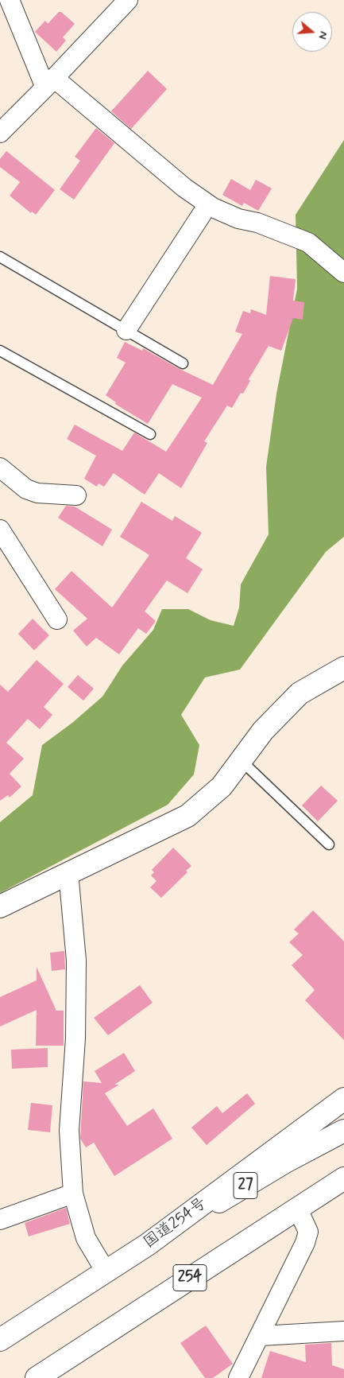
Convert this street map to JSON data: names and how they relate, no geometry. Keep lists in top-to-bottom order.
{
  "streets": {
    "main road": ["27", "国道254号", "254"]
  },
  "crossings": [
    ["27", "国道254号"]
  ],
  "north": "right"
}
